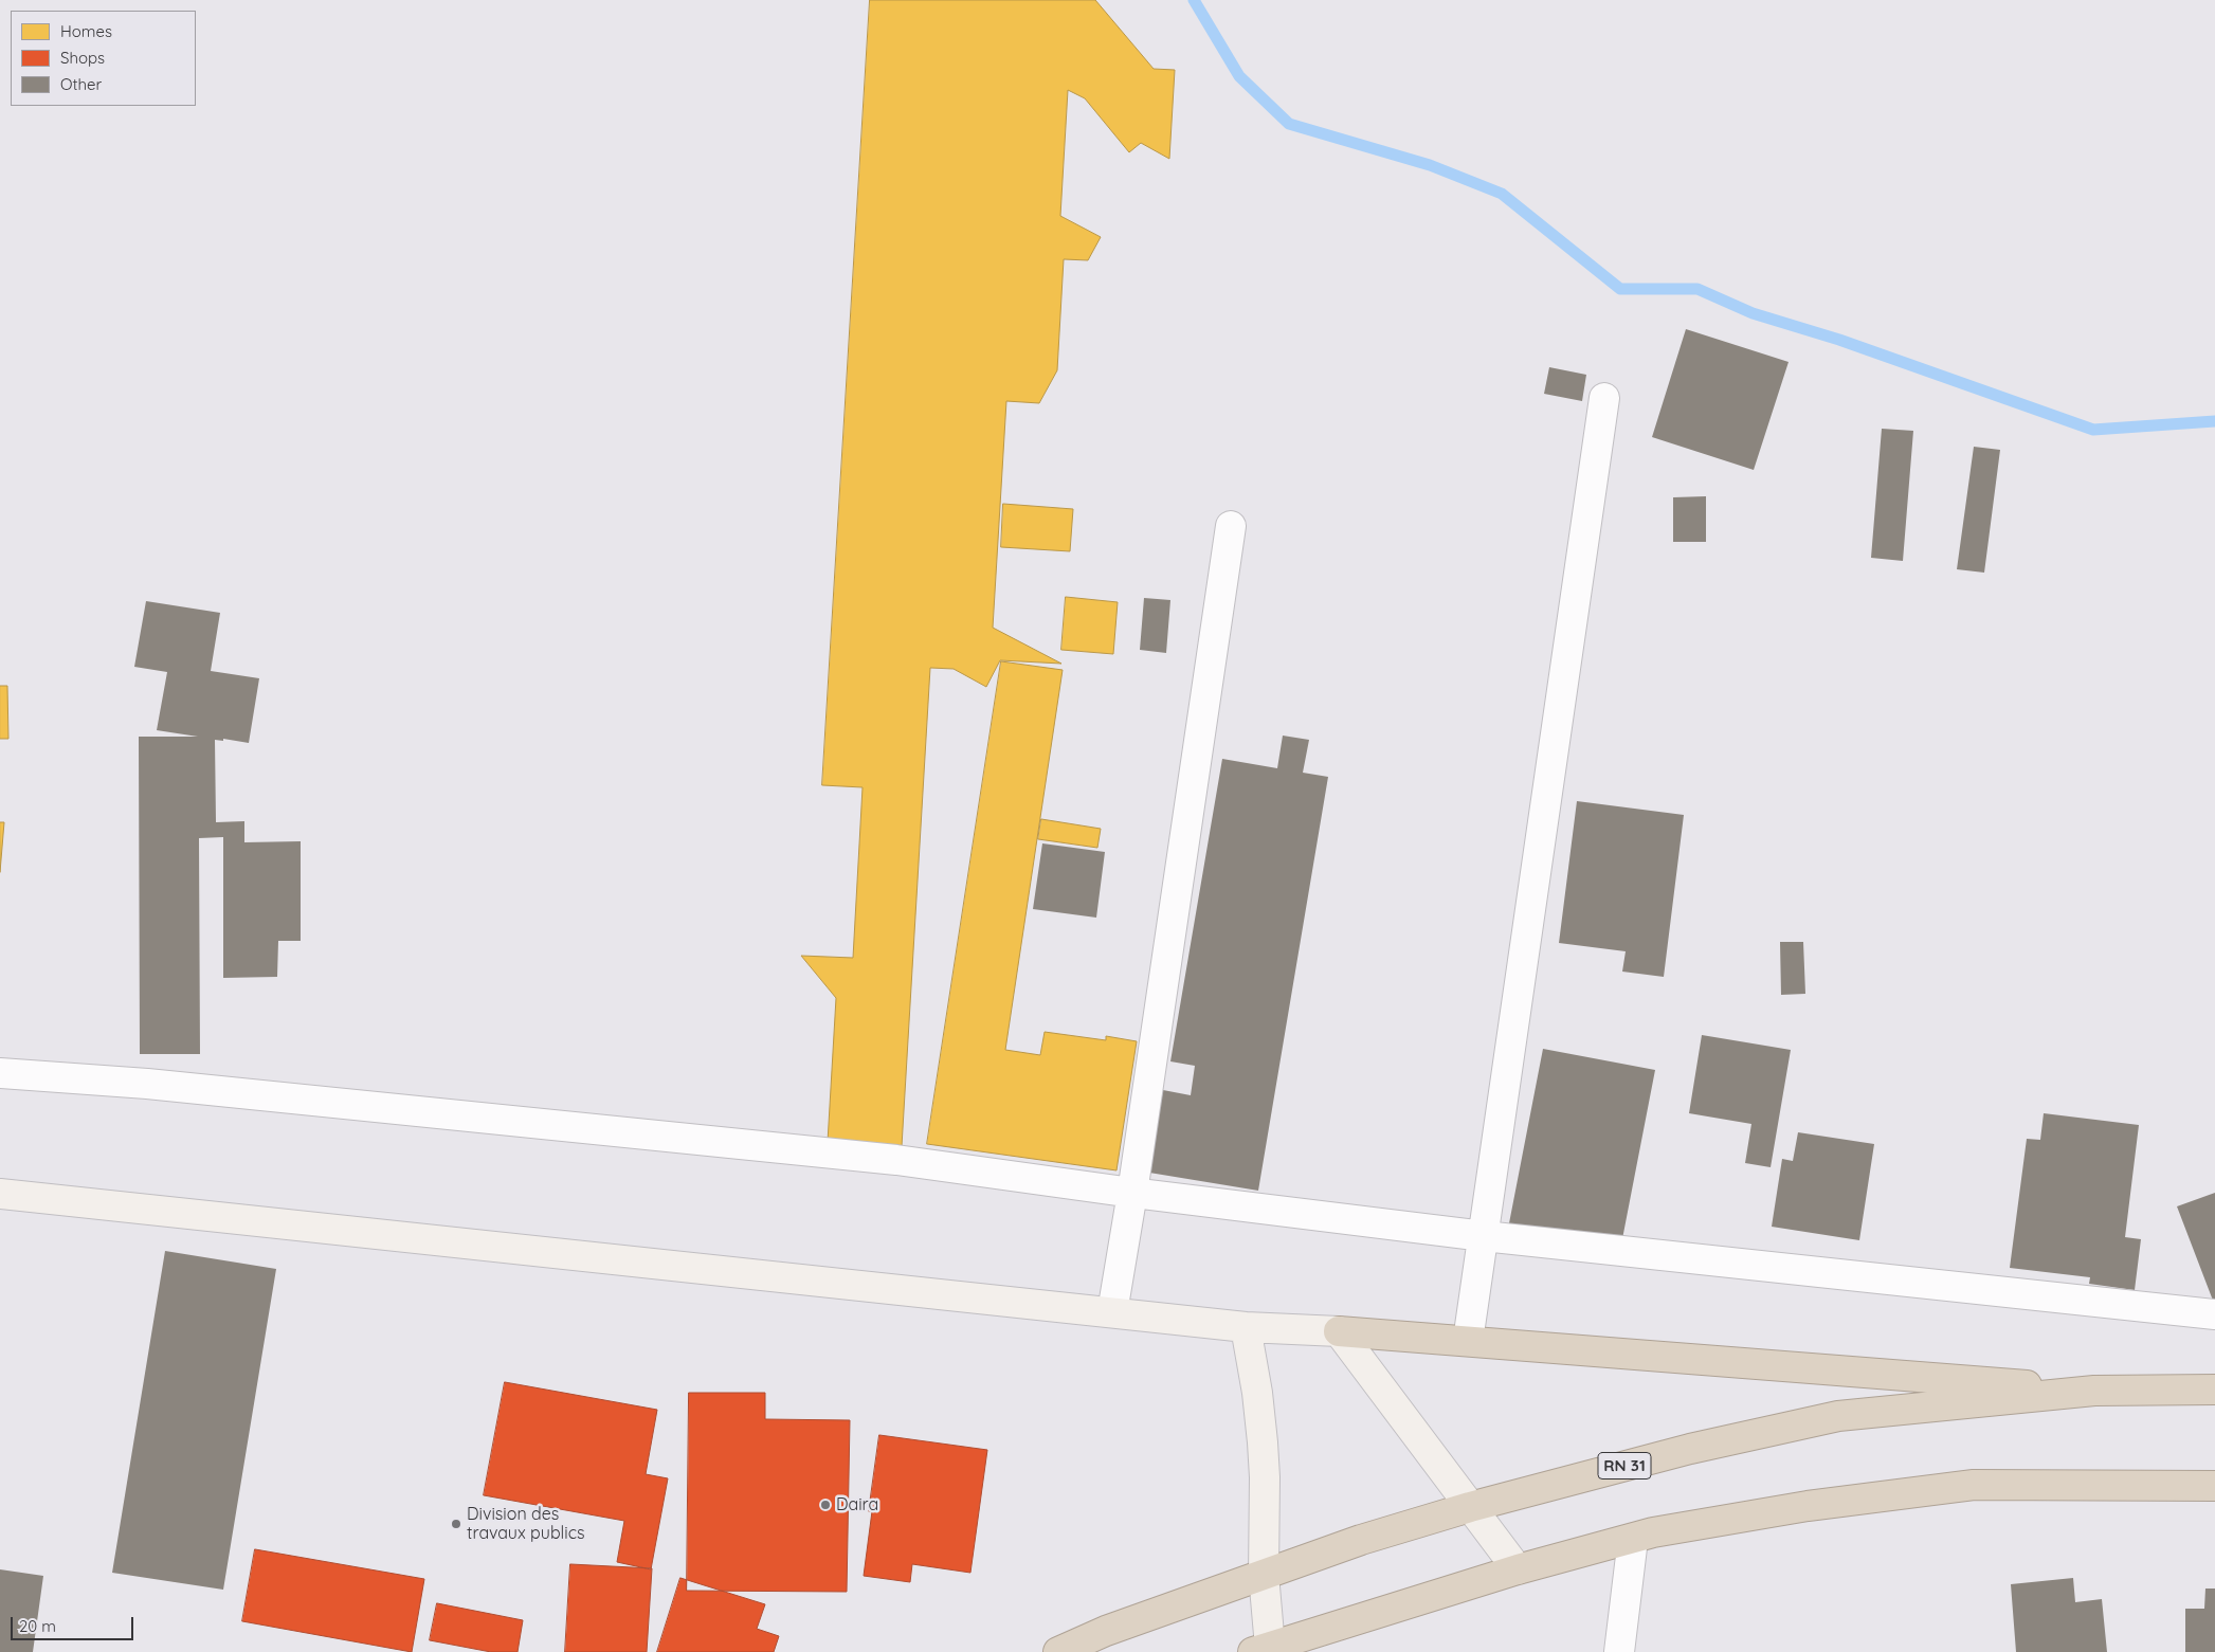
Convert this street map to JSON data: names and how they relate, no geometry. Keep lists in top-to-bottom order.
{
  "streets": {
    "highway": ["RN 31"]
  },
  "places": ["Daira", "Division des travaux publics"],
  "legend": ["Homes", "Shops", "Other"],
  "scale_bar": "20 m"
}
